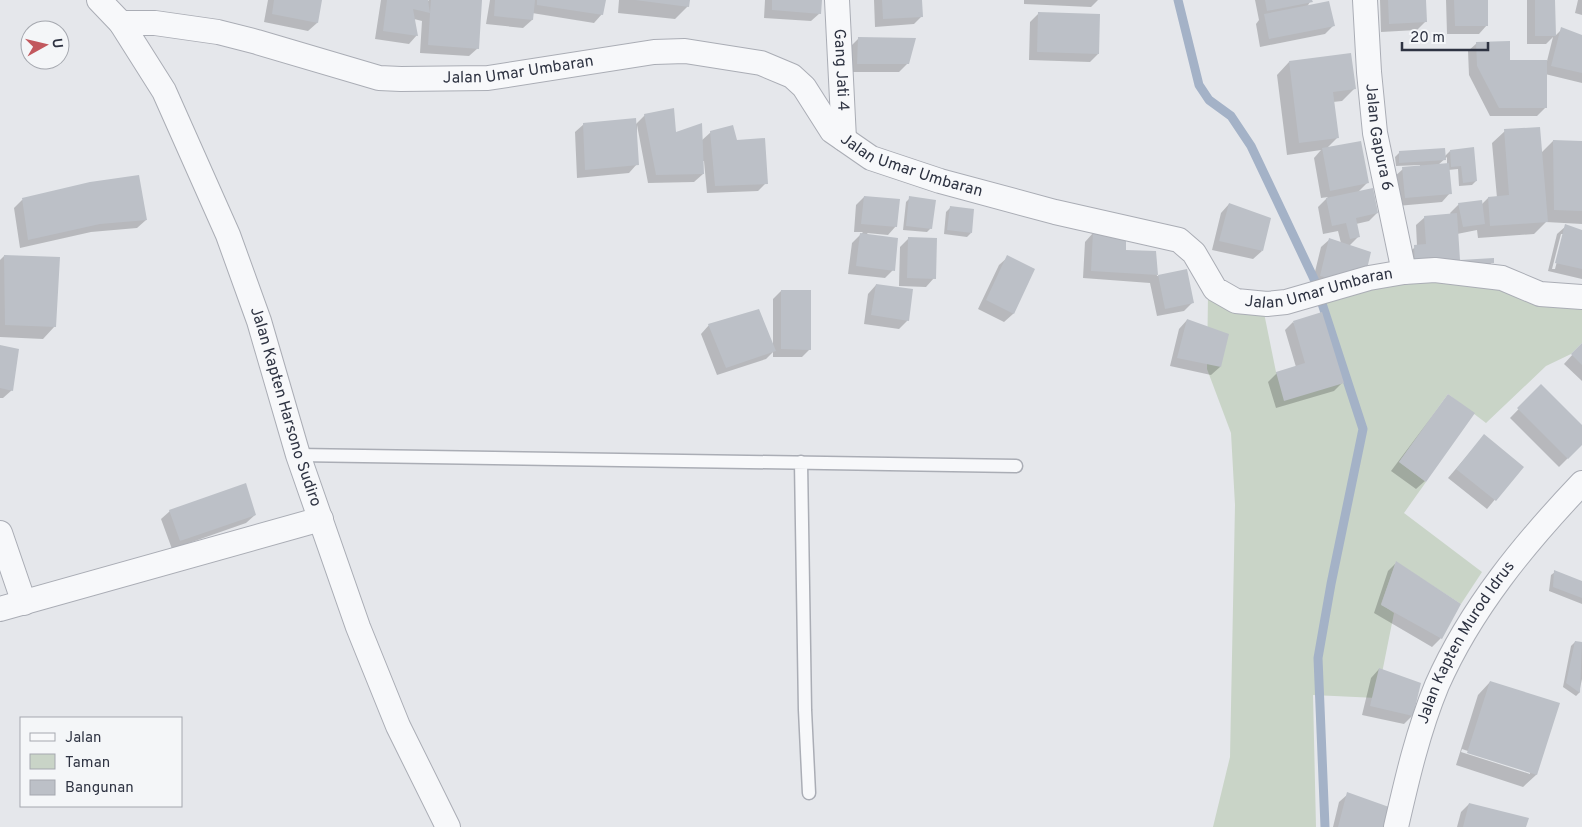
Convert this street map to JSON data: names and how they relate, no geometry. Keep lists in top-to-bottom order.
{
  "streets": {
    "street": [
      "Gang Jati 4",
      "Jalan Umar Umbaran",
      "Jalan Gapura 6",
      "Jalan Kapten Harsono Sudiro",
      "Jalan Kapten Murod Idrus"
    ]
  },
  "crossings": [
    ["Gang Jati 4", "Jalan Umar Umbaran"],
    ["Jalan Umar Umbaran", "Jalan Gapura 6"],
    ["Jalan Umar Umbaran", "Jalan Kapten Harsono Sudiro"]
  ],
  "legend": ["Jalan", "Taman", "Bangunan"],
  "scale_bar": "20 m",
  "north": "right"
}
